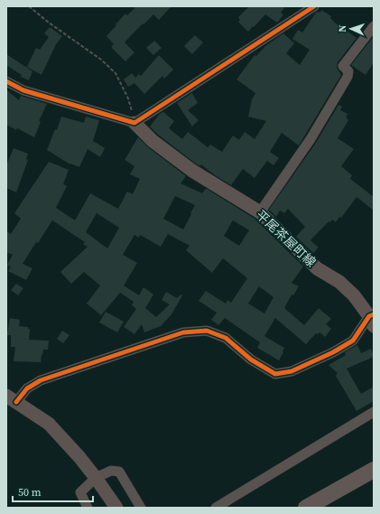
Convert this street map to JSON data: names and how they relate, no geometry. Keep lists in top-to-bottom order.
{
  "streets": {
    "main road": ["平尾茶屋町線"]
  },
  "scale_bar": "50 m",
  "north": "left"
}
